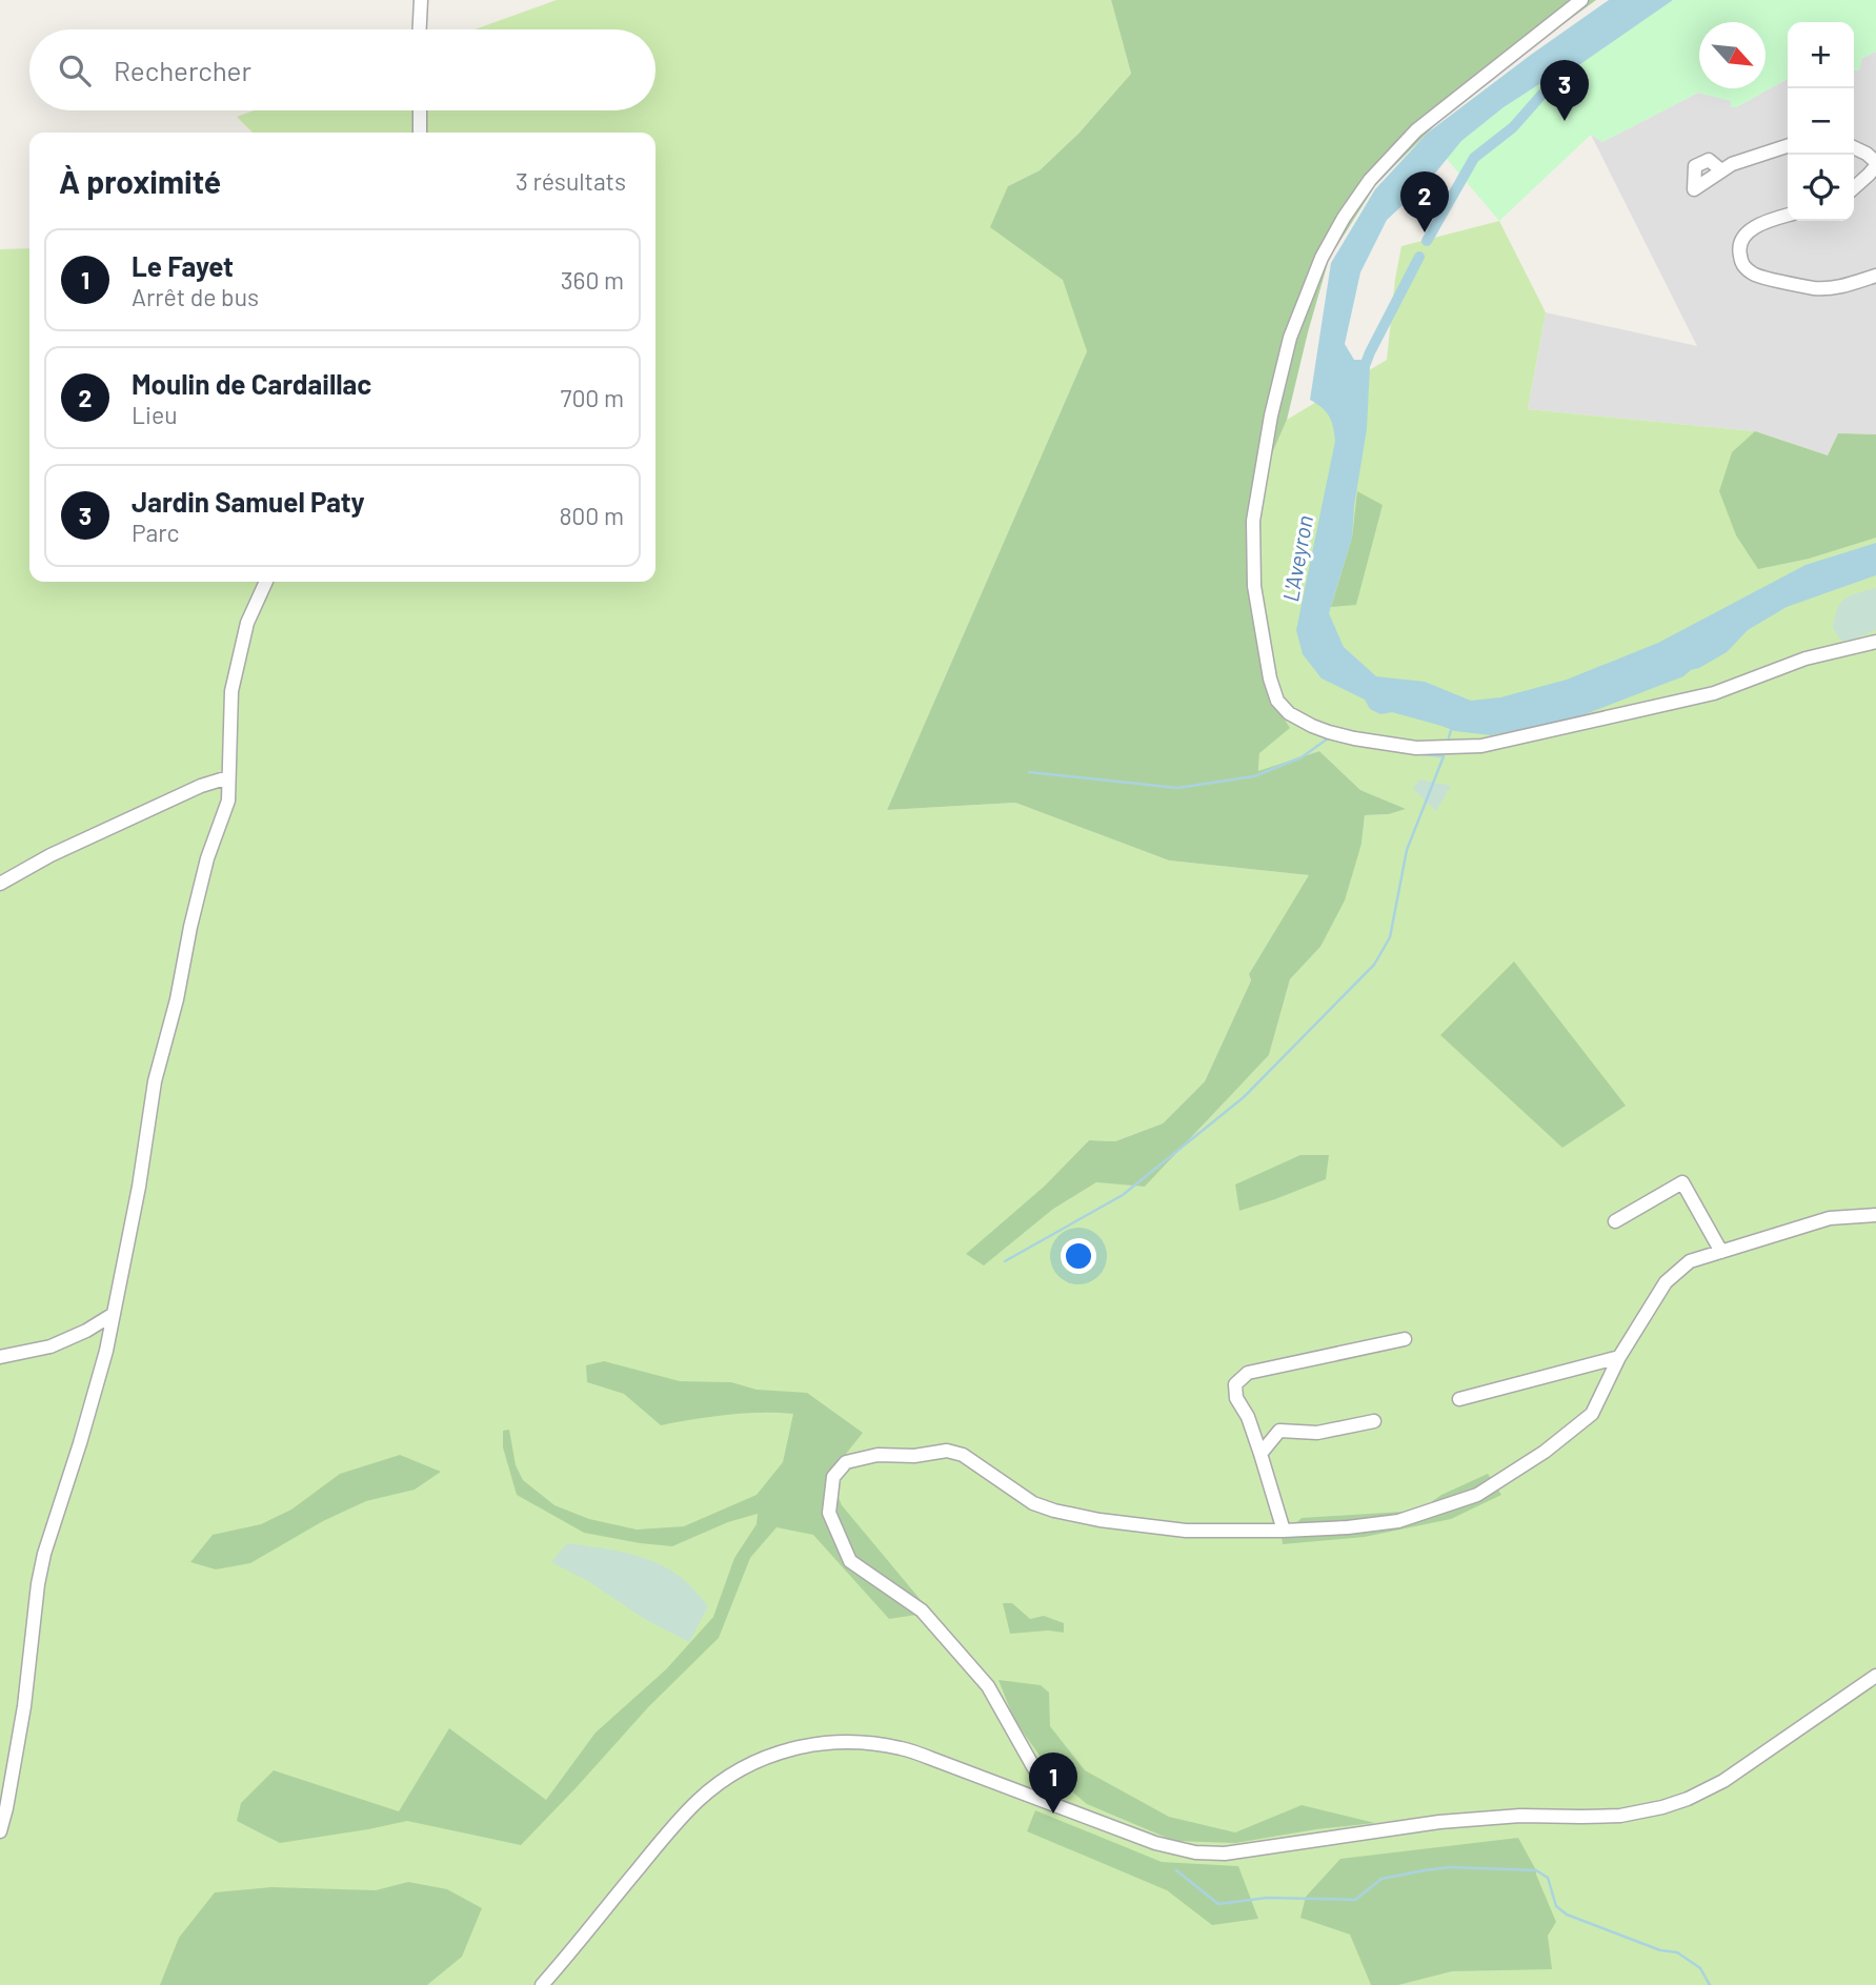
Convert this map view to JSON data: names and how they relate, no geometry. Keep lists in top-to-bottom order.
{
  "water": ["L'Aveyron"],
  "north": "bottom right",
  "page": {
    "map_buttons": ["+", "−"],
    "search": "Rechercher",
    "pins": ["3", "2", "1"],
    "heading": ["À proximité", "3 résultats"],
    "list": [
      {
        "mark": "1",
        "name": "Le Fayet",
        "note": "Arrêt de bus",
        "value": "360 m"
      },
      {
        "mark": "2",
        "name": "Moulin de Cardaillac",
        "note": "Lieu",
        "value": "700 m"
      },
      {
        "mark": "3",
        "name": "Jardin Samuel Paty",
        "note": "Parc",
        "value": "800 m"
      }
    ]
  }
}
